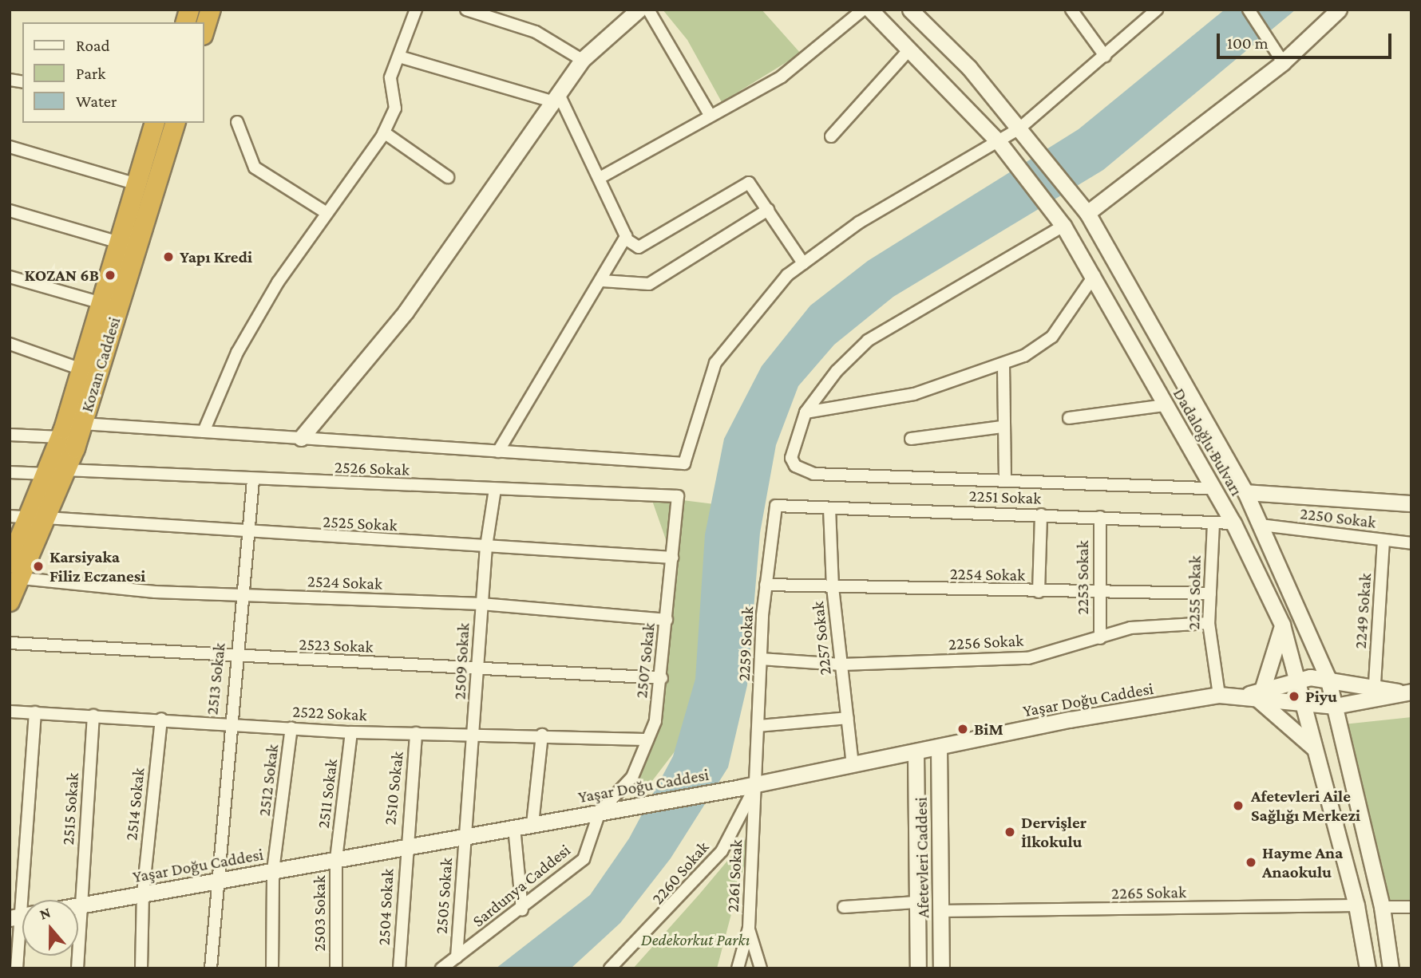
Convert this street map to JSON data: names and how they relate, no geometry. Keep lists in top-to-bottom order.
{
  "streets": {
    "highway": ["Kozan Caddesi"],
    "main road": ["Dadaloğlu Bulvarı", "Yaşar Doğu Caddesi", "Afetevleri Caddesi"],
    "street": [
      "2526 Sokak",
      "2251 Sokak",
      "2250 Sokak",
      "2525 Sokak",
      "2254 Sokak",
      "2253 Sokak",
      "2524 Sokak",
      "2255 Sokak",
      "2249 Sokak",
      "2257 Sokak",
      "2256 Sokak",
      "2259 Sokak",
      "2523 Sokak",
      "2507 Sokak",
      "2509 Sokak",
      "2513 Sokak",
      "2522 Sokak",
      "2512 Sokak",
      "2510 Sokak",
      "2511 Sokak",
      "2514 Sokak",
      "2515 Sokak",
      "2260 Sokak",
      "2261 Sokak",
      "Sardunya Caddesi",
      "2265 Sokak",
      "2505 Sokak",
      "2504 Sokak",
      "2503 Sokak"
    ]
  },
  "crossings": [
    ["Kozan Caddesi", "2526 Sokak"],
    ["Kozan Caddesi", "2525 Sokak"],
    ["Kozan Caddesi", "2524 Sokak"],
    ["Dadaloğlu Bulvarı", "2251 Sokak"],
    ["Dadaloğlu Bulvarı", "2250 Sokak"],
    ["Dadaloğlu Bulvarı", "2265 Sokak"],
    ["2526 Sokak", "2507 Sokak"],
    ["2526 Sokak", "2509 Sokak"],
    ["2526 Sokak", "2513 Sokak"],
    ["2251 Sokak", "2253 Sokak"],
    ["2251 Sokak", "2255 Sokak"],
    ["2251 Sokak", "2257 Sokak"],
    ["2251 Sokak", "2259 Sokak"],
    ["2250 Sokak", "2249 Sokak"],
    ["2525 Sokak", "2507 Sokak"],
    ["2525 Sokak", "2509 Sokak"],
    ["2525 Sokak", "2513 Sokak"],
    ["2254 Sokak", "2253 Sokak"],
    ["2254 Sokak", "2255 Sokak"],
    ["2254 Sokak", "2257 Sokak"],
    ["2254 Sokak", "2259 Sokak"],
    ["2253 Sokak", "2256 Sokak"],
    ["2524 Sokak", "2507 Sokak"],
    ["2524 Sokak", "2509 Sokak"],
    ["2524 Sokak", "2513 Sokak"],
    ["2255 Sokak", "2256 Sokak"],
    ["2255 Sokak", "Yaşar Doğu Caddesi"],
    ["2257 Sokak", "2256 Sokak"],
    ["2257 Sokak", "Yaşar Doğu Caddesi"],
    ["2256 Sokak", "2259 Sokak"],
    ["2259 Sokak", "Yaşar Doğu Caddesi"],
    ["2259 Sokak", "2260 Sokak"],
    ["2259 Sokak", "2261 Sokak"],
    ["2523 Sokak", "2507 Sokak"],
    ["2523 Sokak", "2509 Sokak"],
    ["2523 Sokak", "2513 Sokak"],
    ["2507 Sokak", "Yaşar Doğu Caddesi"],
    ["2507 Sokak", "2522 Sokak"],
    ["2507 Sokak", "Sardunya Caddesi"],
    ["2509 Sokak", "Yaşar Doğu Caddesi"],
    ["2509 Sokak", "2522 Sokak"],
    ["2509 Sokak", "2505 Sokak"],
    ["2513 Sokak", "Yaşar Doğu Caddesi"],
    ["2513 Sokak", "2522 Sokak"],
    ["Yaşar Doğu Caddesi", "2512 Sokak"],
    ["Yaşar Doğu Caddesi", "2510 Sokak"],
    ["Yaşar Doğu Caddesi", "2511 Sokak"],
    ["Yaşar Doğu Caddesi", "2514 Sokak"],
    ["Yaşar Doğu Caddesi", "2515 Sokak"],
    ["Yaşar Doğu Caddesi", "Afetevleri Caddesi"],
    ["Yaşar Doğu Caddesi", "2260 Sokak"],
    ["Yaşar Doğu Caddesi", "2261 Sokak"],
    ["Yaşar Doğu Caddesi", "Sardunya Caddesi"],
    ["Yaşar Doğu Caddesi", "2505 Sokak"],
    ["Yaşar Doğu Caddesi", "2504 Sokak"],
    ["Yaşar Doğu Caddesi", "2503 Sokak"],
    ["2522 Sokak", "2512 Sokak"],
    ["2522 Sokak", "2510 Sokak"],
    ["2522 Sokak", "2511 Sokak"],
    ["2522 Sokak", "2514 Sokak"],
    ["2522 Sokak", "2515 Sokak"],
    ["2510 Sokak", "2504 Sokak"],
    ["2511 Sokak", "2503 Sokak"],
    ["Afetevleri Caddesi", "2265 Sokak"],
    ["2260 Sokak", "2261 Sokak"],
    ["Sardunya Caddesi", "2505 Sokak"]
  ],
  "parks": ["Dedekorkut Parkı"],
  "places": [
    "Yapı Kredi",
    "KOZAN 6B",
    "Karsiyaka Filiz Eczanesi",
    "Piyu",
    "BiM",
    "Afetevleri Aile Sağlığı Merkezi",
    "Dervişler İlkokulu",
    "Hayme Ana Anaokulu"
  ],
  "legend": ["Road", "Park", "Water"],
  "scale_bar": "100 m",
  "north": "top"
}
